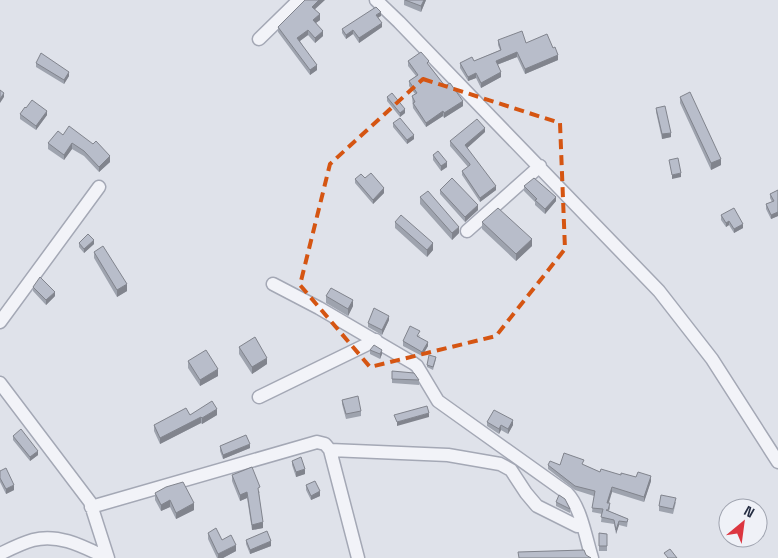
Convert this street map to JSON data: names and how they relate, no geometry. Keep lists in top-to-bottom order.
{
  "north": "top right"
}
